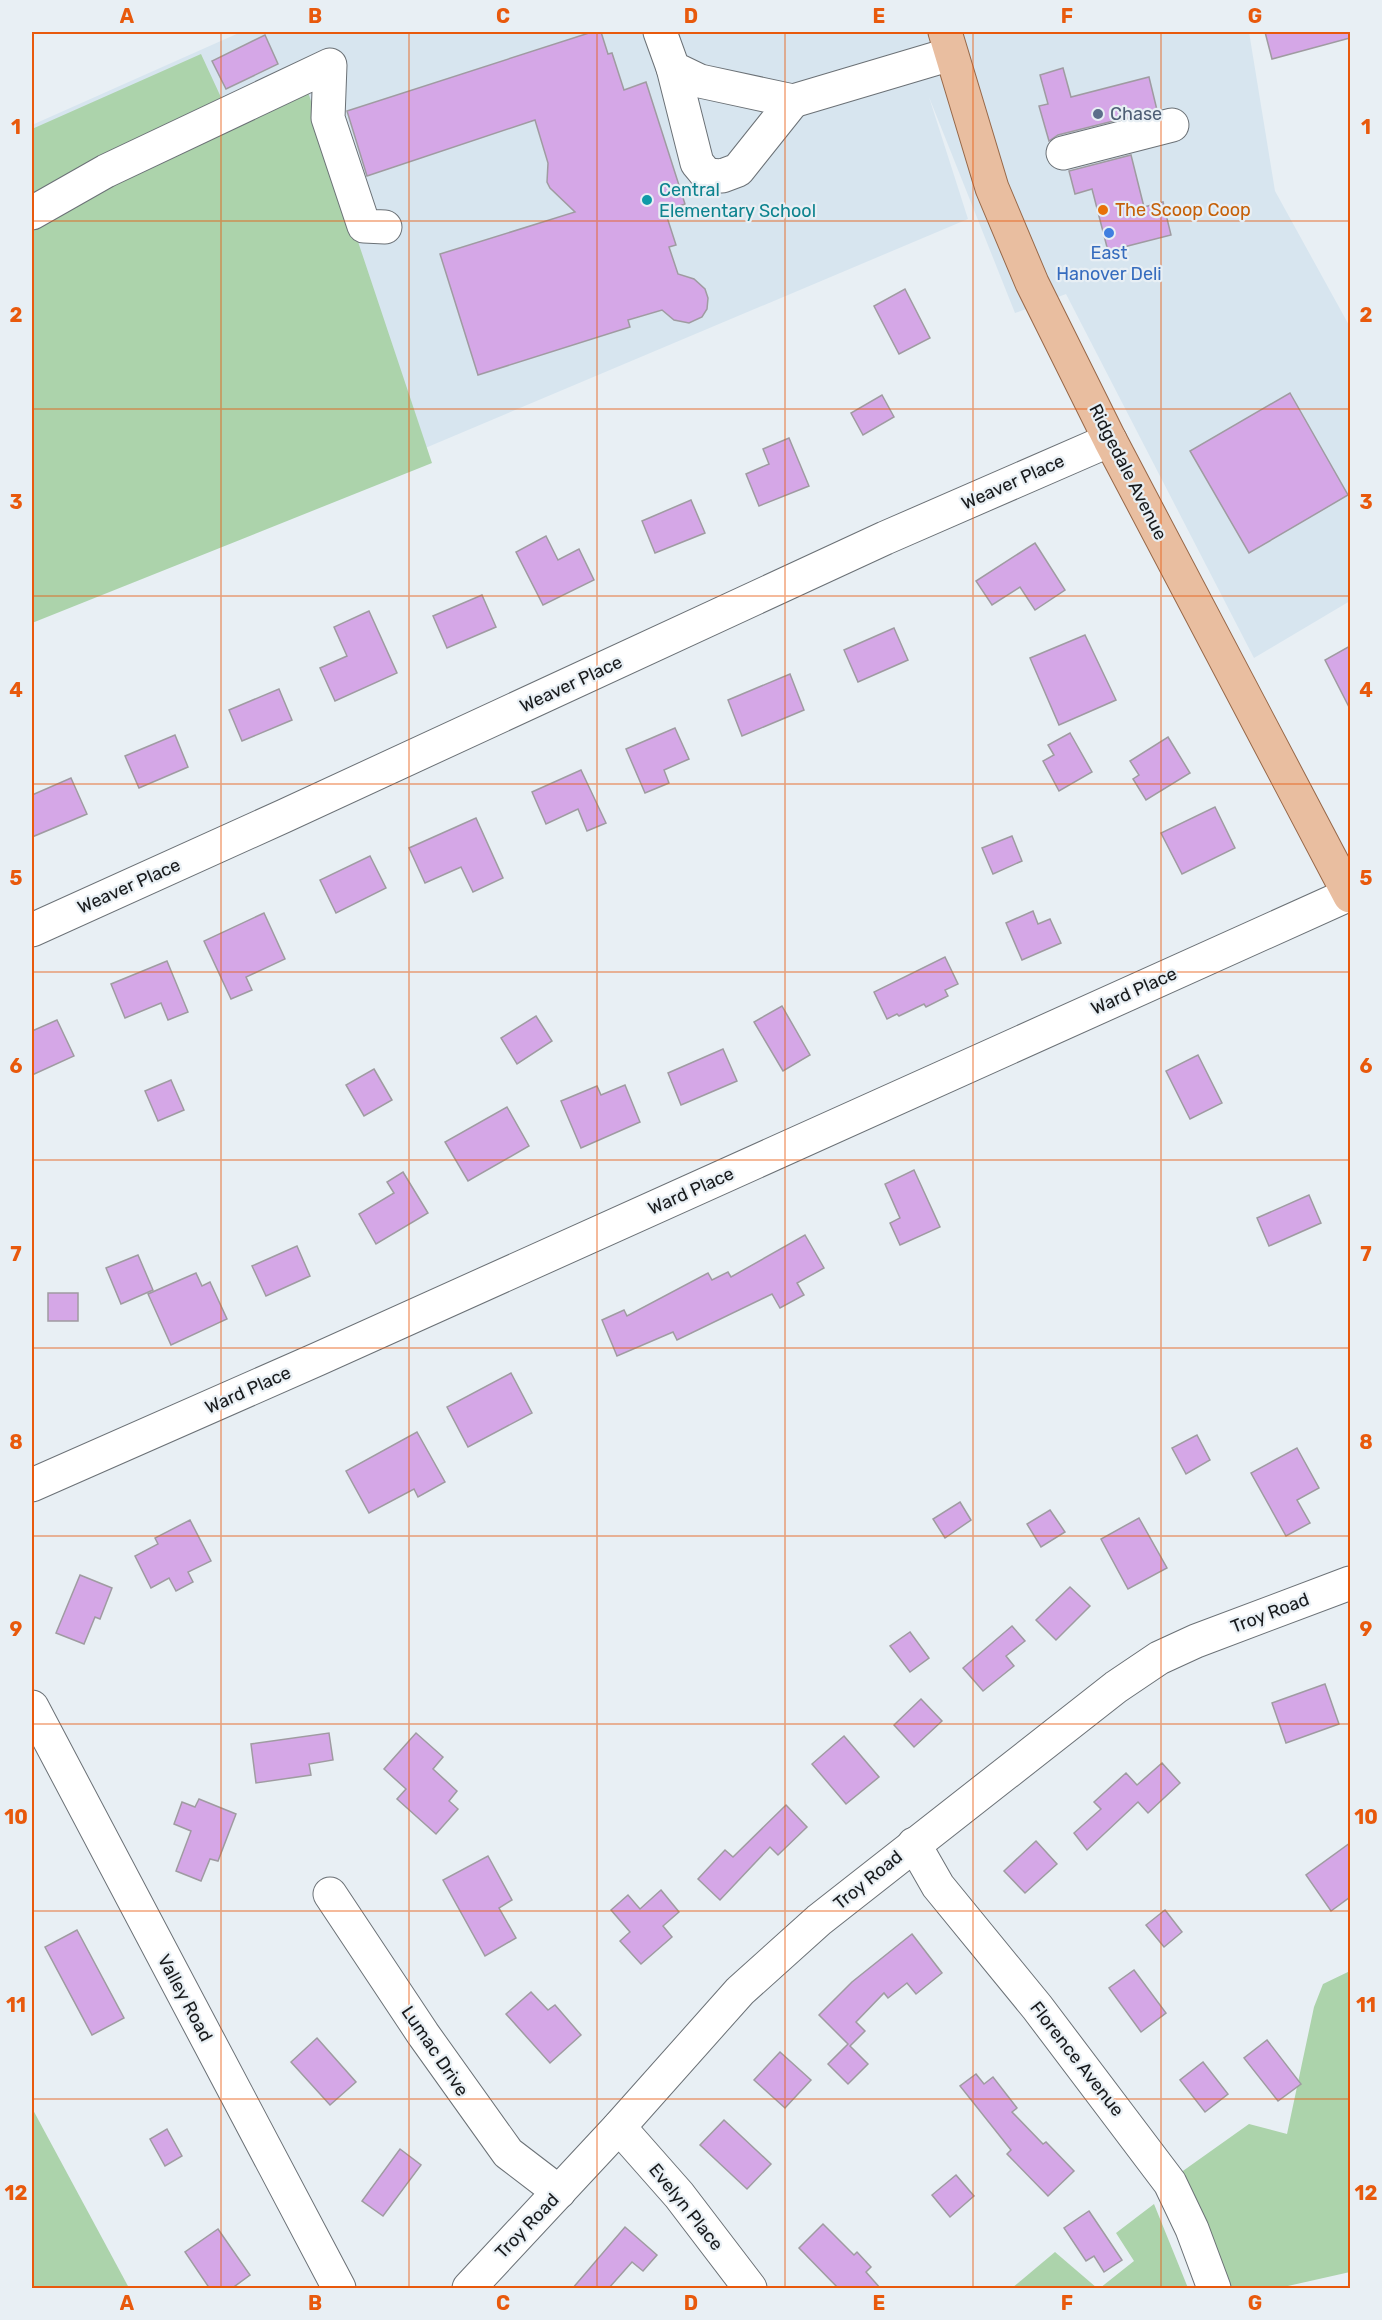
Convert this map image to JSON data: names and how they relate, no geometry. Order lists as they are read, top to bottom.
{
  "streets": {
    "main road": ["Ridgedale Avenue"],
    "street": [
      "Weaver Place",
      "Ward Place",
      "Troy Road",
      "Valley Road",
      "Lumac Drive",
      "Florence Avenue",
      "Evelyn Place"
    ]
  },
  "crossings": [
    ["Ridgedale Avenue", "Weaver Place"],
    ["Ridgedale Avenue", "Ward Place"],
    ["Troy Road", "Lumac Drive"],
    ["Troy Road", "Florence Avenue"],
    ["Troy Road", "Evelyn Place"]
  ],
  "places": [
    "Chase",
    "Central Elementary School",
    "The Scoop Coop",
    "East Hanover Deli"
  ],
  "grid": {
    "columns": [
      "A",
      "B",
      "C",
      "D",
      "E",
      "F",
      "G"
    ],
    "rows": [
      "1",
      "2",
      "3",
      "4",
      "5",
      "6",
      "7",
      "8",
      "9",
      "10",
      "11",
      "12"
    ]
  }
}
